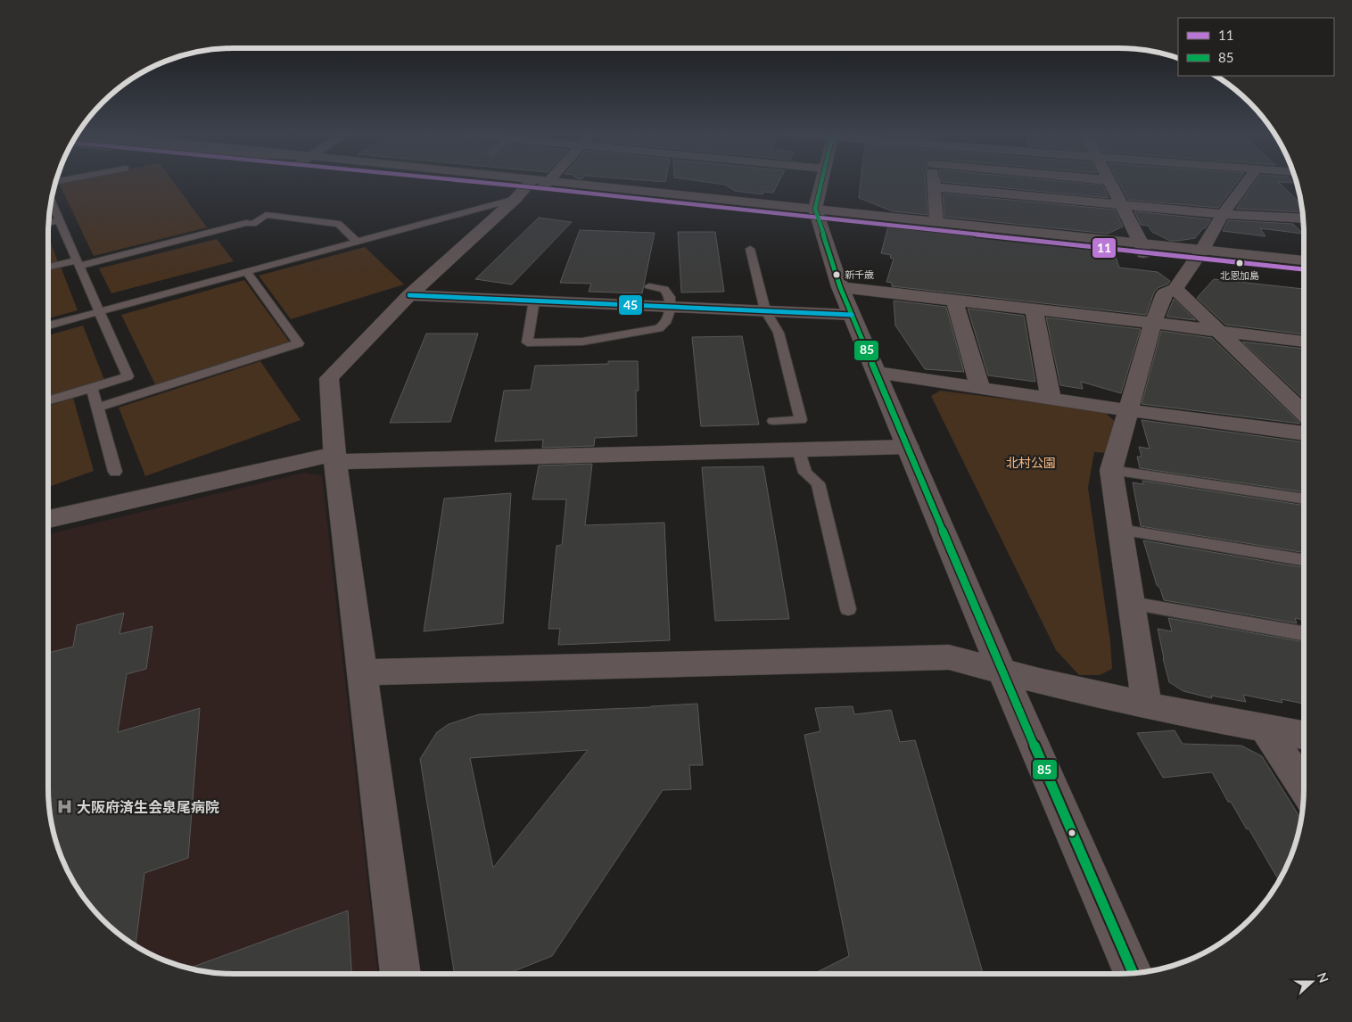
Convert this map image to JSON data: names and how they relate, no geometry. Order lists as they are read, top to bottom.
{
  "parks": ["北村公園"],
  "places": {
    "other": ["北恩加島", "新千歳"],
    "hospital": ["大阪府済生会泉尾病院"]
  },
  "lines": ["transit line 11", "transit line 85", "transit line 45"],
  "legend": ["11", "85"],
  "north": "right"
}
